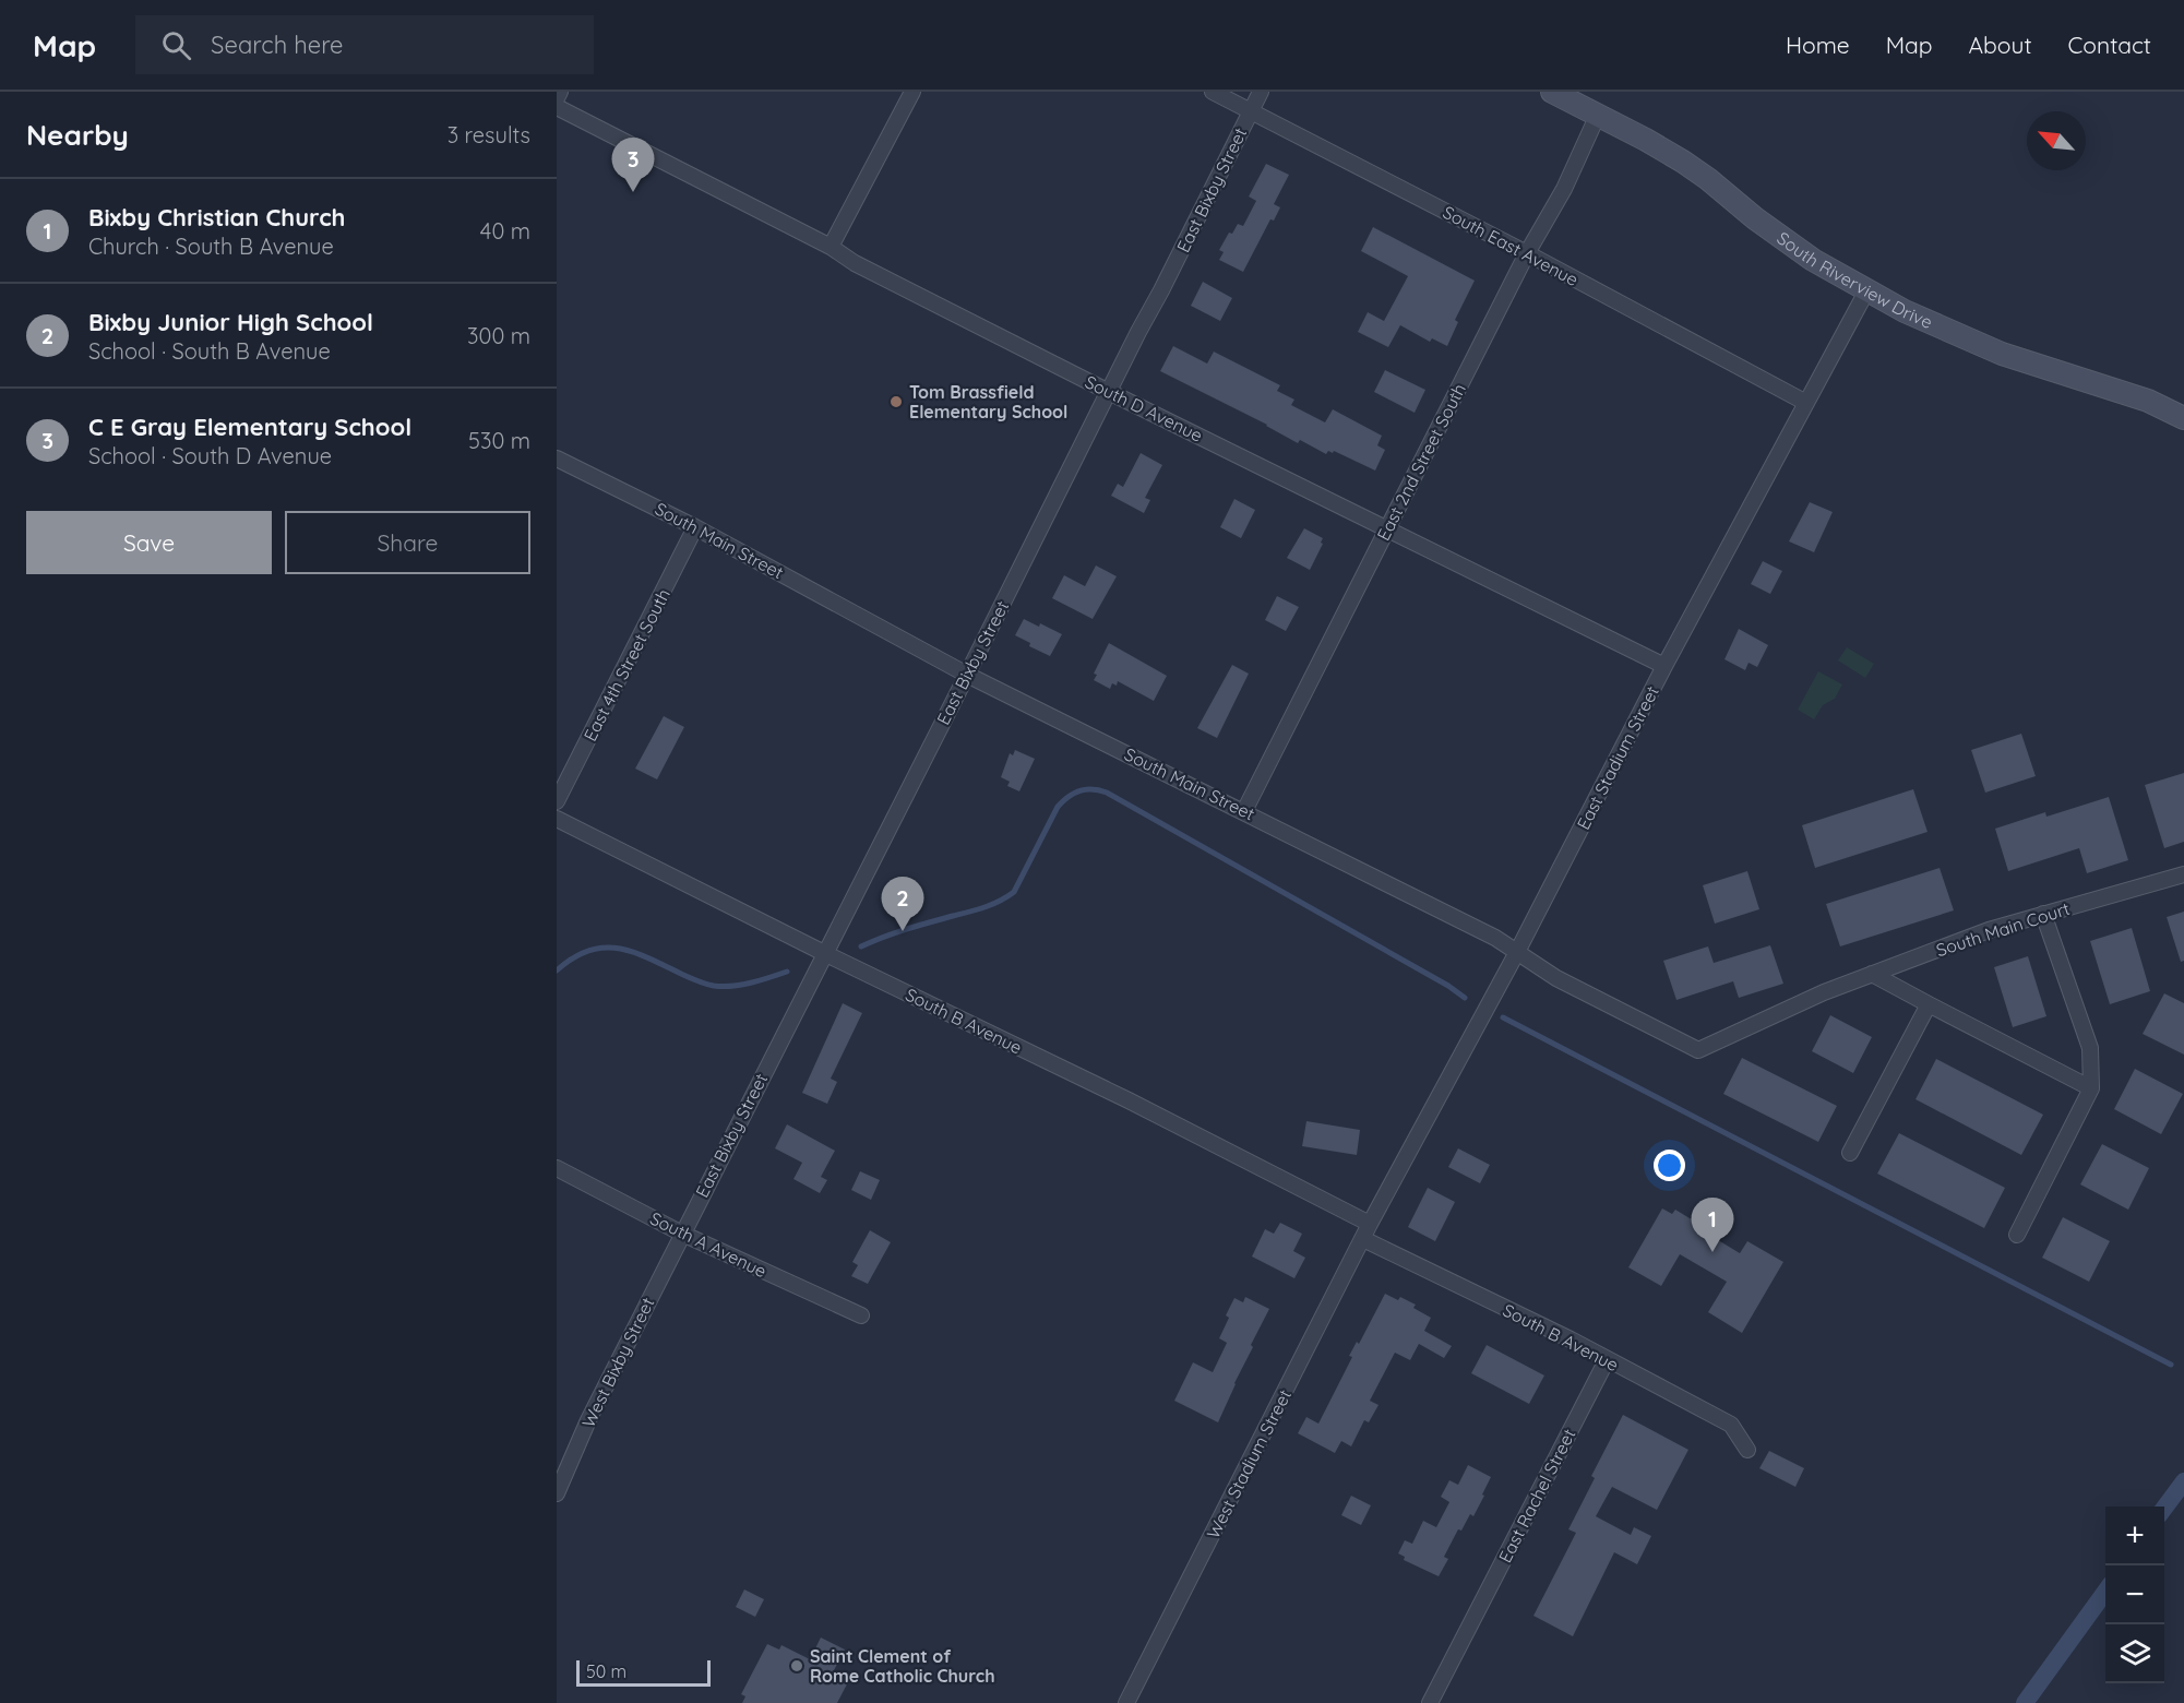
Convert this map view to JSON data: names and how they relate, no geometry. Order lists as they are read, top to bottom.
{
  "streets": {
    "street": [
      "East Bixby Street",
      "South East Avenue",
      "South Riverview Drive",
      "South D Avenue",
      "East 2nd Street South",
      "South Main Street",
      "East 4th Street South",
      "East Stadium Street",
      "South Main Court",
      "South B Avenue",
      "South A Avenue",
      "West Bixby Street",
      "West Stadium Street",
      "East Rachel Street"
    ]
  },
  "crossings": [
    ["East Bixby Street", "South East Avenue"],
    ["East Bixby Street", "South D Avenue"],
    ["East Bixby Street", "South Main Street"],
    ["East Bixby Street", "South B Avenue"],
    ["East Bixby Street", "South A Avenue"],
    ["East Bixby Street", "West Bixby Street"],
    ["South East Avenue", "East 2nd Street South"],
    ["South East Avenue", "East Stadium Street"],
    ["South Riverview Drive", "East 2nd Street South"],
    ["South Riverview Drive", "East Stadium Street"],
    ["South D Avenue", "East 2nd Street South"],
    ["South D Avenue", "East Stadium Street"],
    ["East 2nd Street South", "South Main Street"],
    ["South Main Street", "East 4th Street South"],
    ["South Main Street", "East Stadium Street"],
    ["South Main Street", "South Main Court"],
    ["East Stadium Street", "South B Avenue"],
    ["East Stadium Street", "West Stadium Street"],
    ["South B Avenue", "West Stadium Street"],
    ["South B Avenue", "East Rachel Street"],
    ["South A Avenue", "West Bixby Street"]
  ],
  "places": ["Tom Brassfield Elementary School", "Saint Clement of Rome Catholic Church"],
  "scale_bar": "50 m",
  "north": "top left",
  "page": {
    "header": "Map",
    "search": "Search here",
    "nav": [
      "Home",
      "Map",
      "About",
      "Contact"
    ],
    "heading": ["Nearby", "3 results"],
    "pins": ["3", "2", "1"],
    "list": [
      {
        "mark": "1",
        "name": "Bixby Christian Church",
        "note": "Church · South B Avenue",
        "value": "40 m"
      },
      {
        "mark": "2",
        "name": "Bixby Junior High School",
        "note": "School · South B Avenue",
        "value": "300 m"
      },
      {
        "mark": "3",
        "name": "C E Gray Elementary School",
        "note": "School · South D Avenue",
        "value": "530 m"
      }
    ],
    "buttons": ["Save", "Share"],
    "map_buttons": ["+", "−"],
    "scale": "50 m"
  }
}
